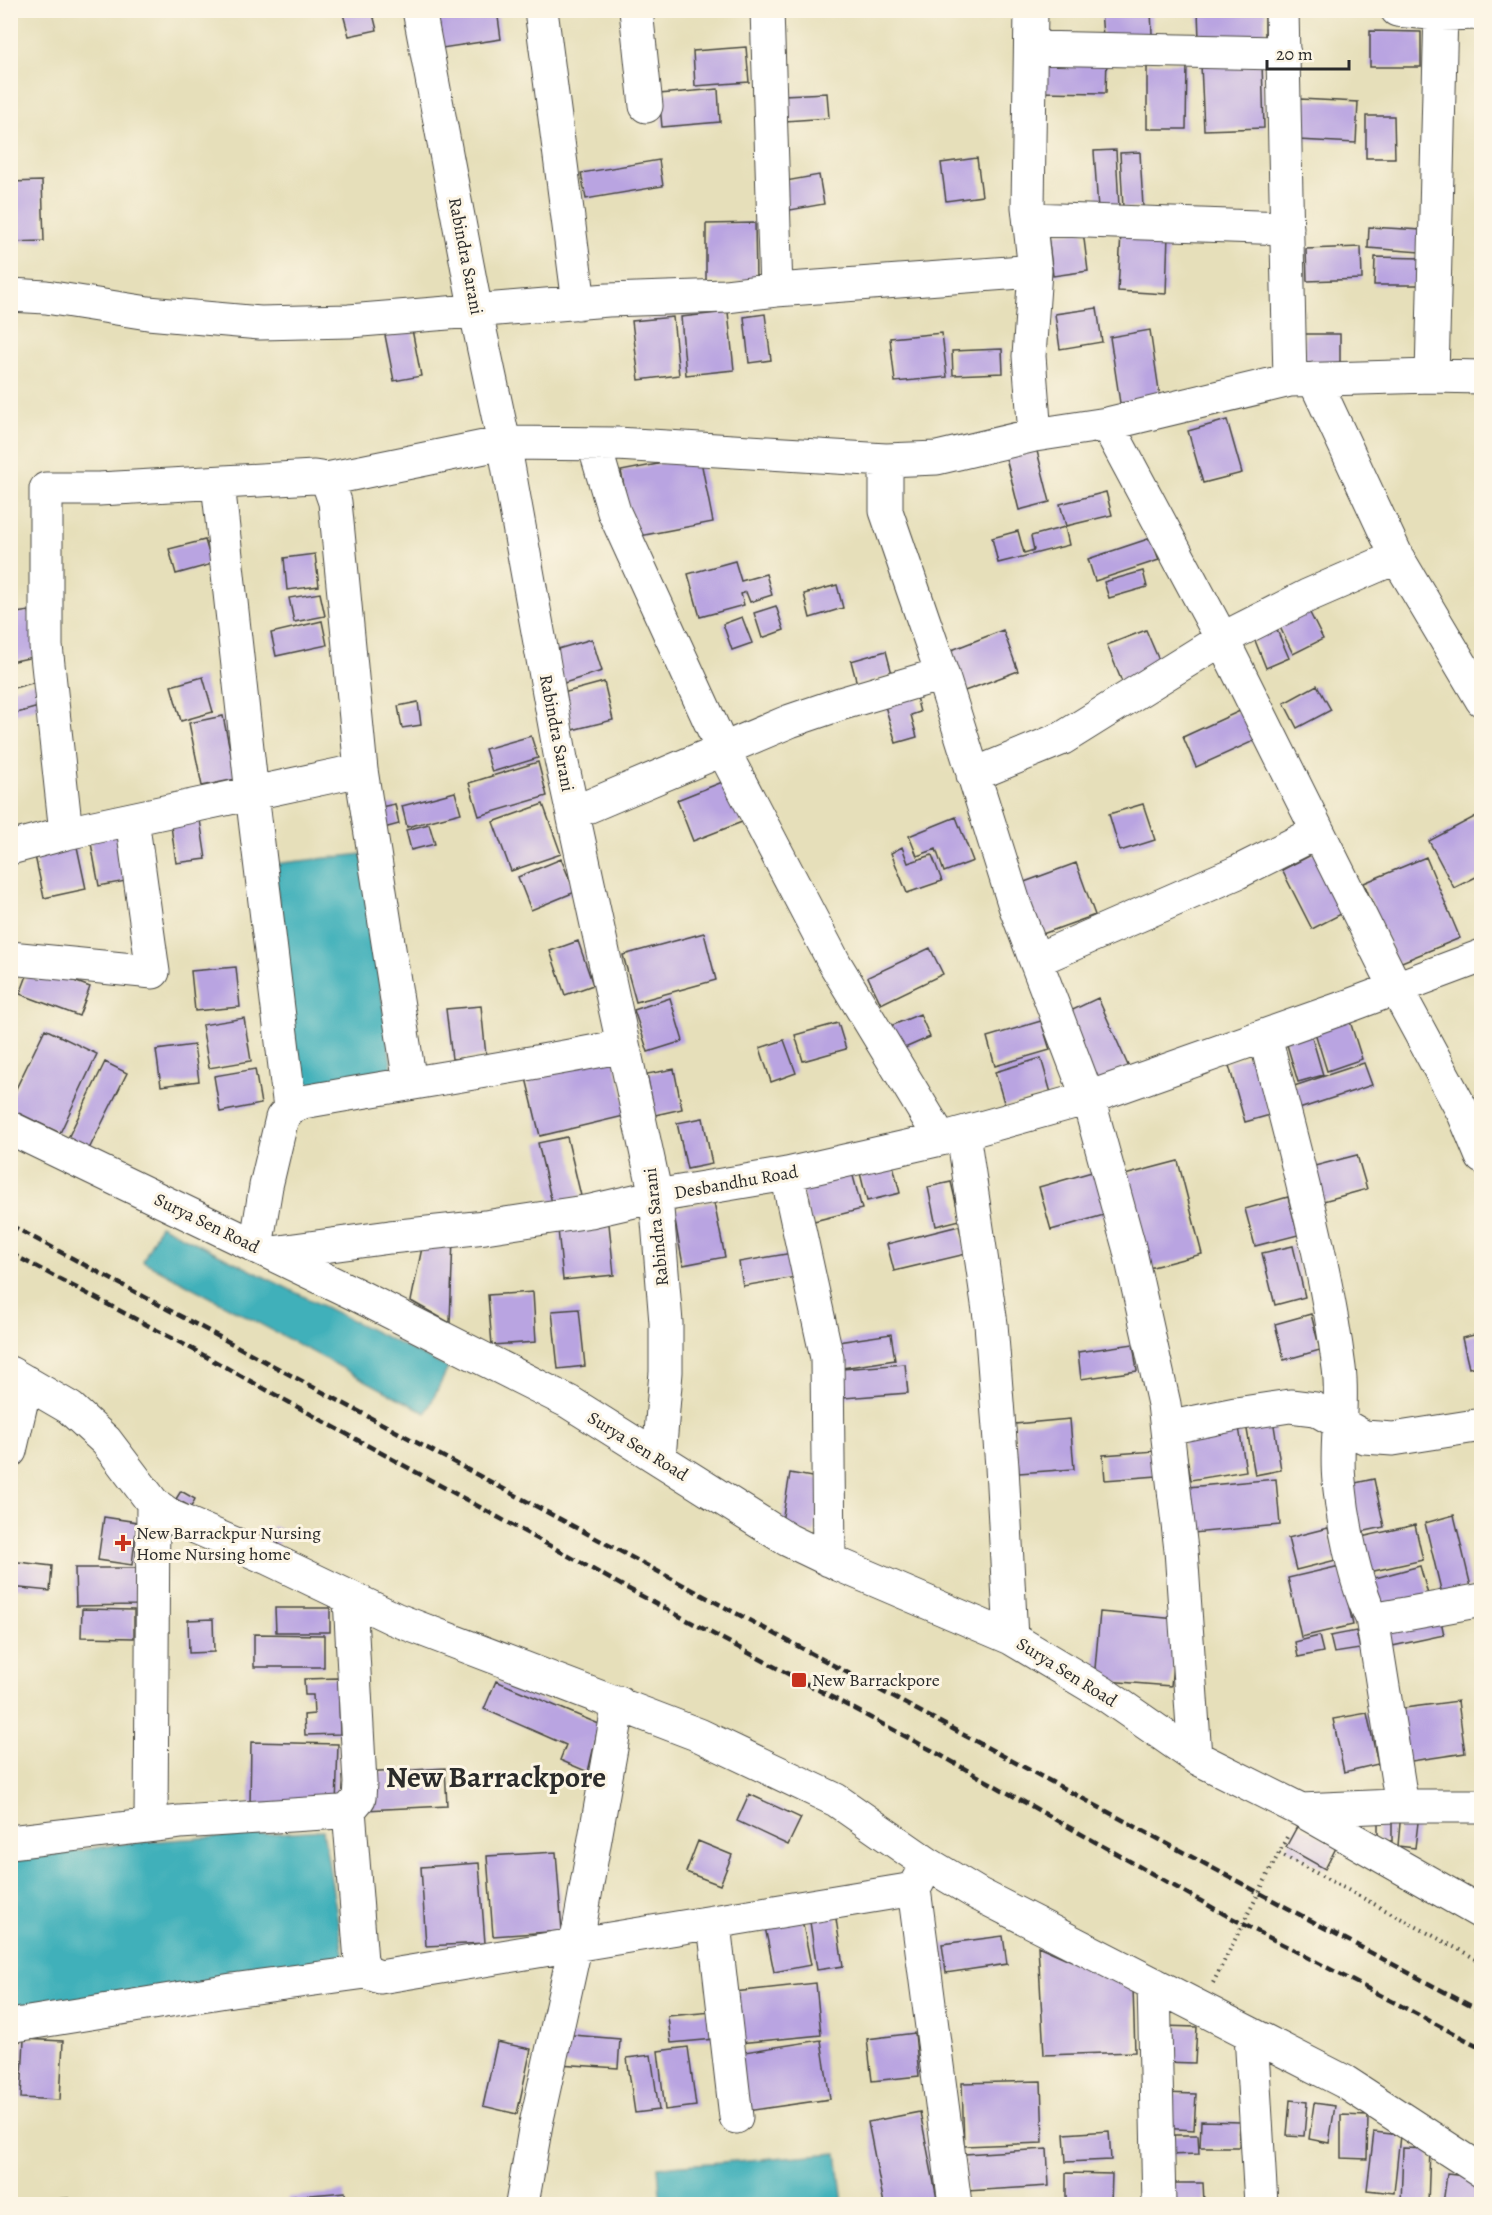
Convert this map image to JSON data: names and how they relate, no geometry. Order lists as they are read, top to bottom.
{
  "streets": {
    "street": ["Rabindra Sarani", "Desbandhu Road", "Surya Sen Road"]
  },
  "crossings": [
    ["Rabindra Sarani", "Desbandhu Road"],
    ["Rabindra Sarani", "Surya Sen Road"],
    ["Desbandhu Road", "Surya Sen Road"]
  ],
  "districts": ["New Barrackpore"],
  "places": {
    "health": ["New Barrackpur Nursing Home Nursing home"],
    "transit": ["New Barrackpore"]
  },
  "scale_bar": "20 m"
}
